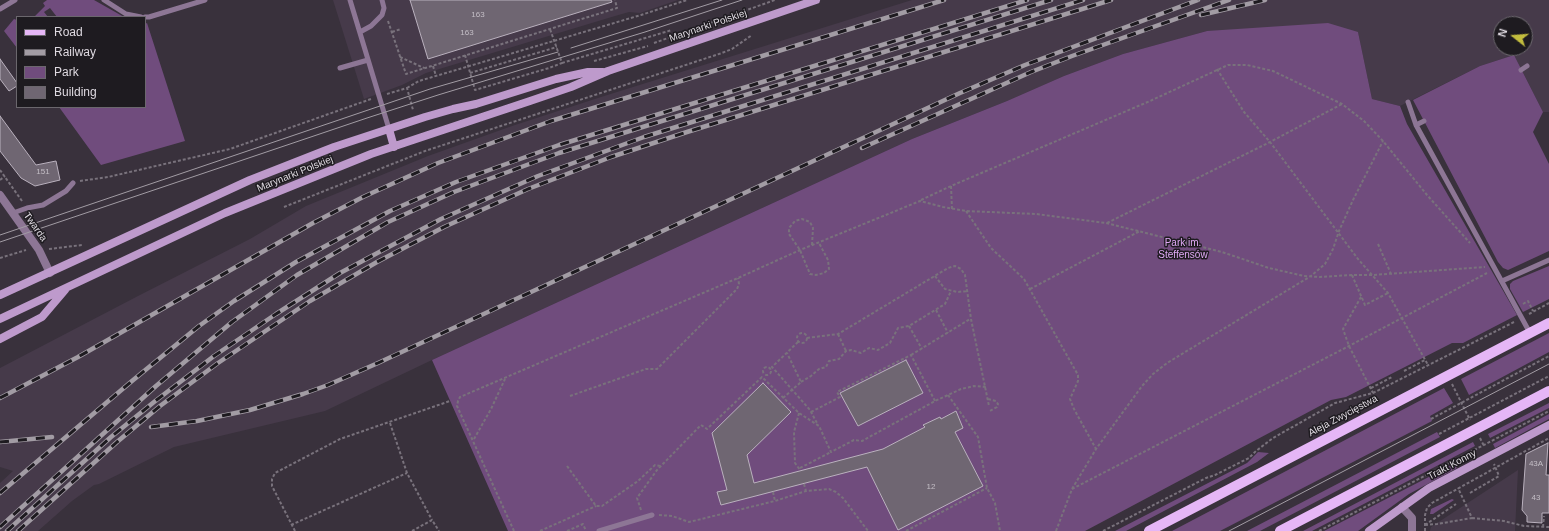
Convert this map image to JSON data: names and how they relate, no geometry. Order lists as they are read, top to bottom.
{
  "streets": {
    "main road": ["Marynarki Polskiej", "Aleja Zwycięstwa", "Trakt Konny"],
    "street": ["Twarda"]
  },
  "crossings": [
    ["Marynarki Polskiej", "Twarda"]
  ],
  "parks": ["Park im. Steffensów"],
  "house_numbers": [
    "163",
    "163",
    "151",
    "43A",
    "12",
    "43"
  ],
  "legend": [
    "Road",
    "Railway",
    "Park",
    "Building"
  ],
  "north": "left"
}
